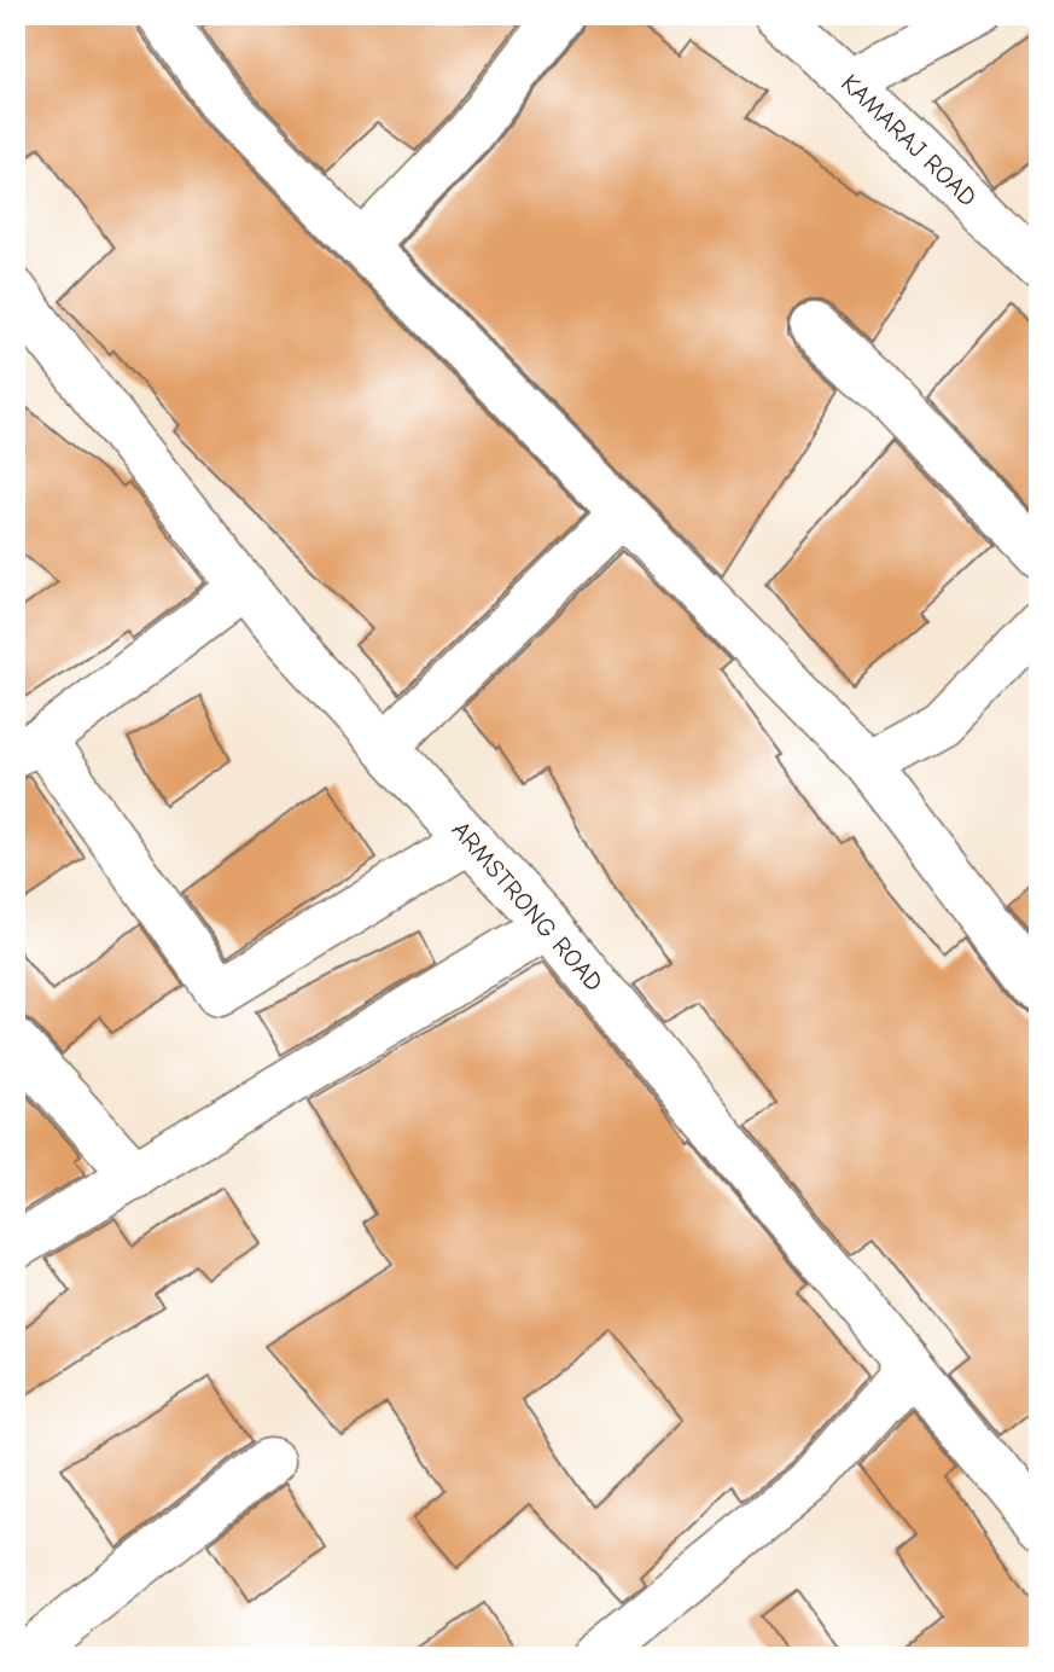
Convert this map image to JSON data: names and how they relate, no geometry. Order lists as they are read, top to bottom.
{
  "streets": {
    "street": ["KAMARAJ ROAD", "ARMSTRONG ROAD"]
  }
}
